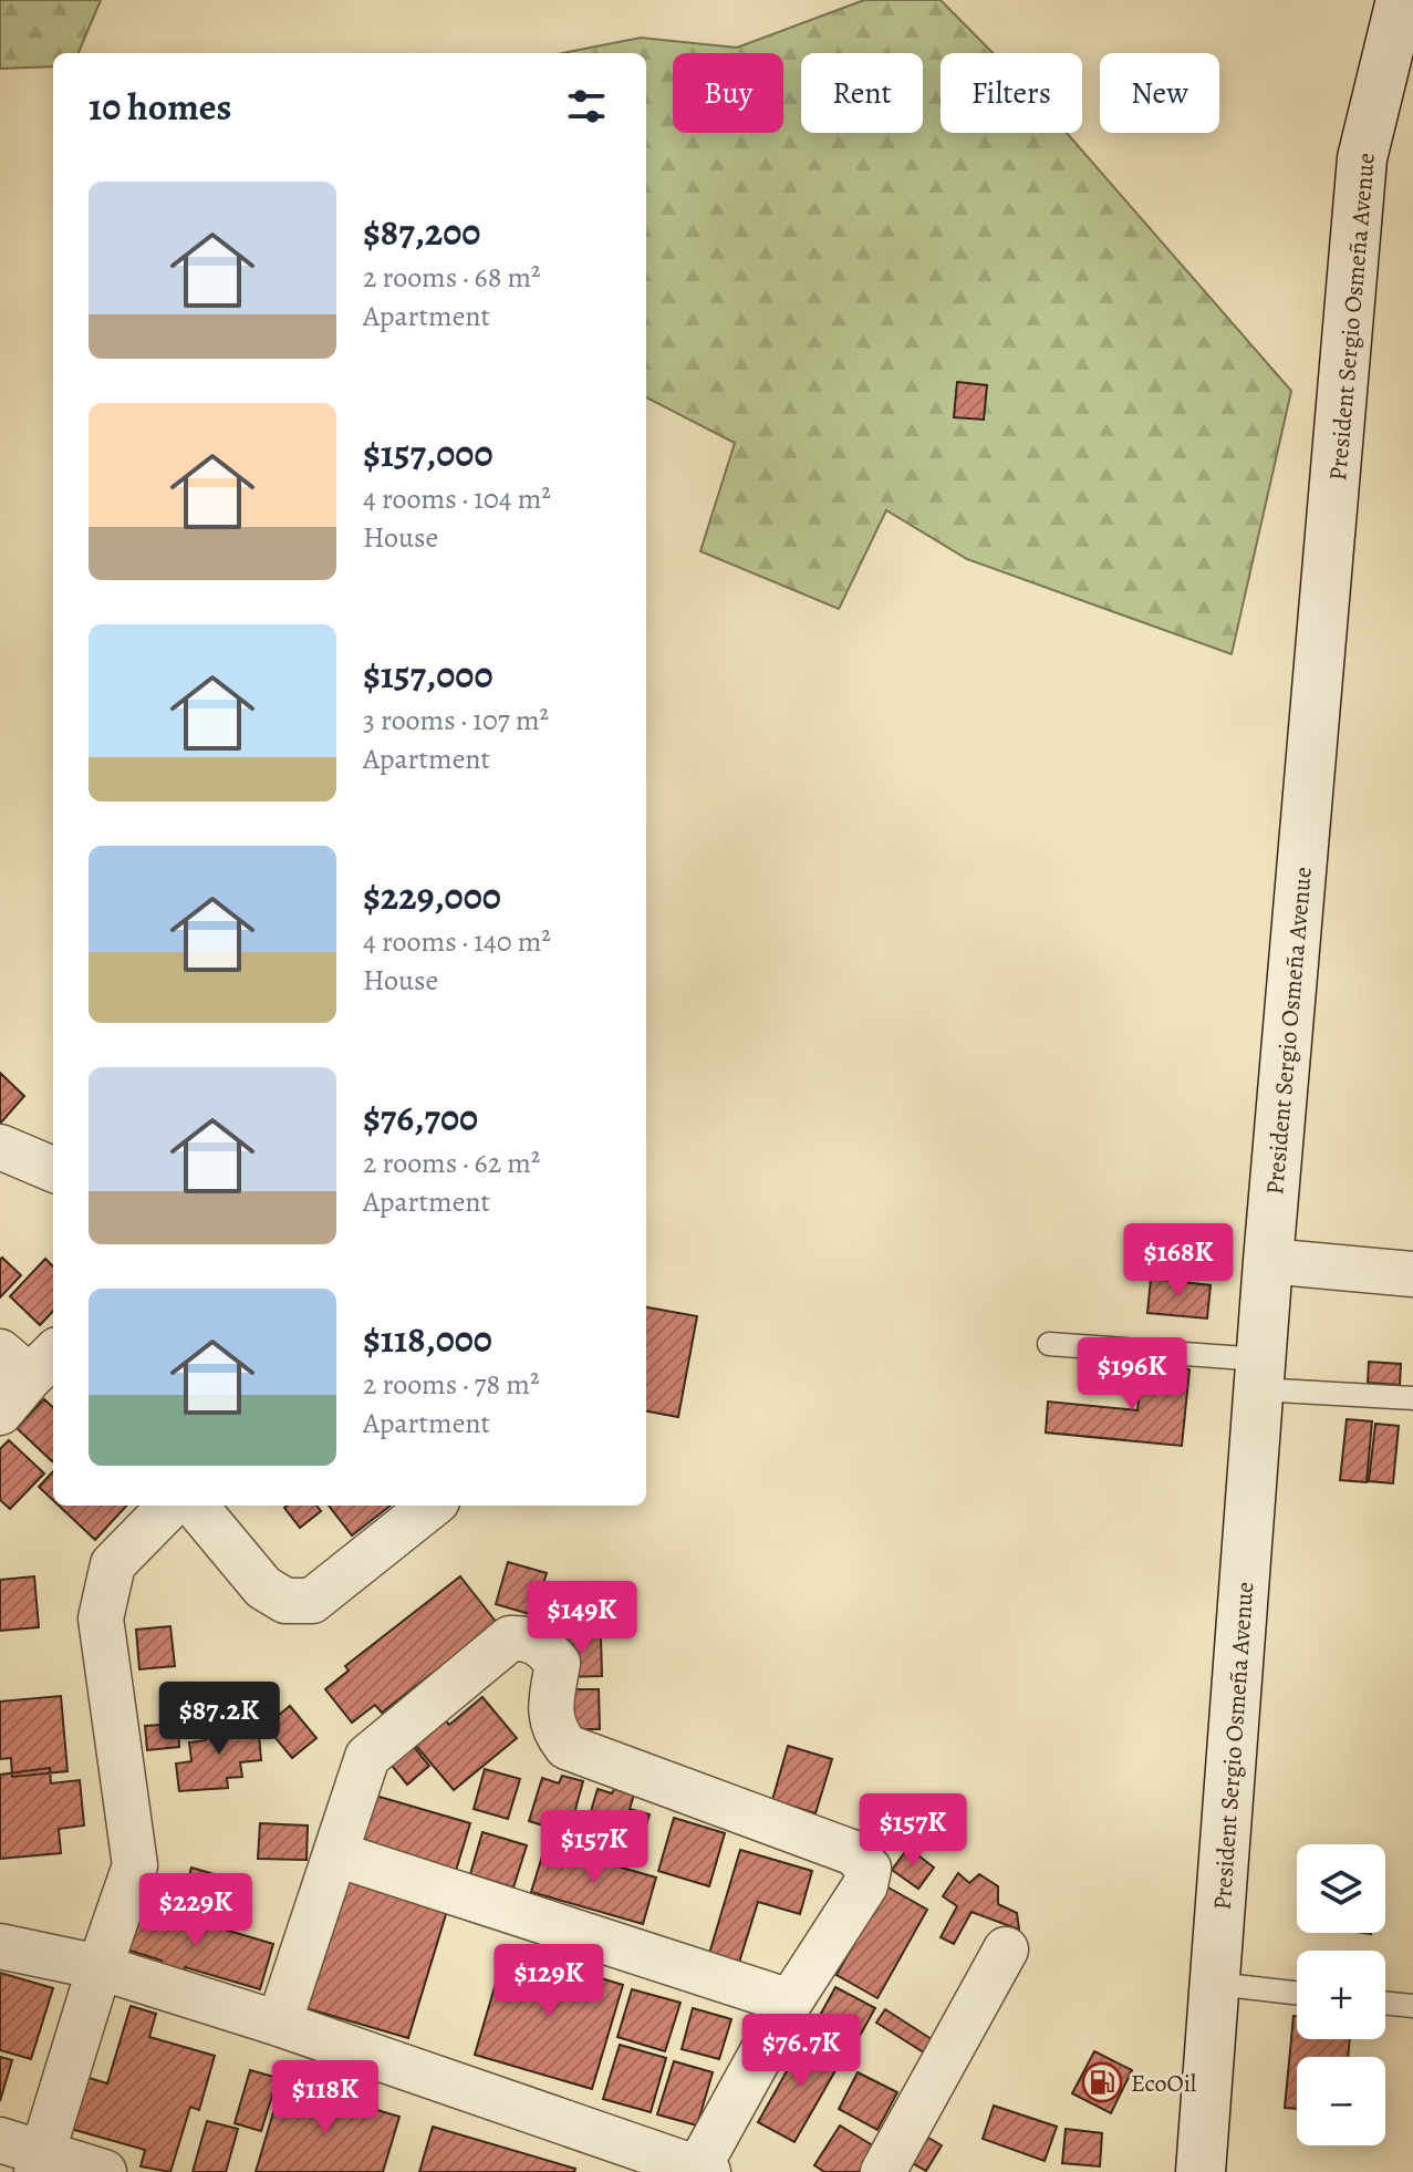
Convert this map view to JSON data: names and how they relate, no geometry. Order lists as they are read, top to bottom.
{
  "streets": {
    "main road": ["President Sergio Osmeña Avenue"]
  },
  "places": {
    "fuel station": ["EcoOil"]
  },
  "page": {
    "chip": [
      "Buy",
      "Rent",
      "Filters",
      "New"
    ],
    "heading": "10 homes",
    "list": [
      {
        "name": "$87,200",
        "note": "2 rooms · 68 m² · Apartment"
      },
      {
        "name": "$157,000",
        "note": "4 rooms · 104 m² · House"
      },
      {
        "name": "$157,000",
        "note": "3 rooms · 107 m² · Apartment"
      },
      {
        "name": "$229,000",
        "note": "4 rooms · 140 m² · House"
      },
      {
        "name": "$76,700",
        "note": "2 rooms · 62 m² · Apartment"
      },
      {
        "name": "$118,000",
        "note": "2 rooms · 78 m² · Apartment"
      }
    ],
    "price": [
      "$168K",
      "$196K",
      "$149K",
      "$87.2K",
      "$157K",
      "$157K",
      "$229K",
      "$129K",
      "$76.7K",
      "$118K"
    ],
    "map_buttons": ["+", "−"]
  }
}
